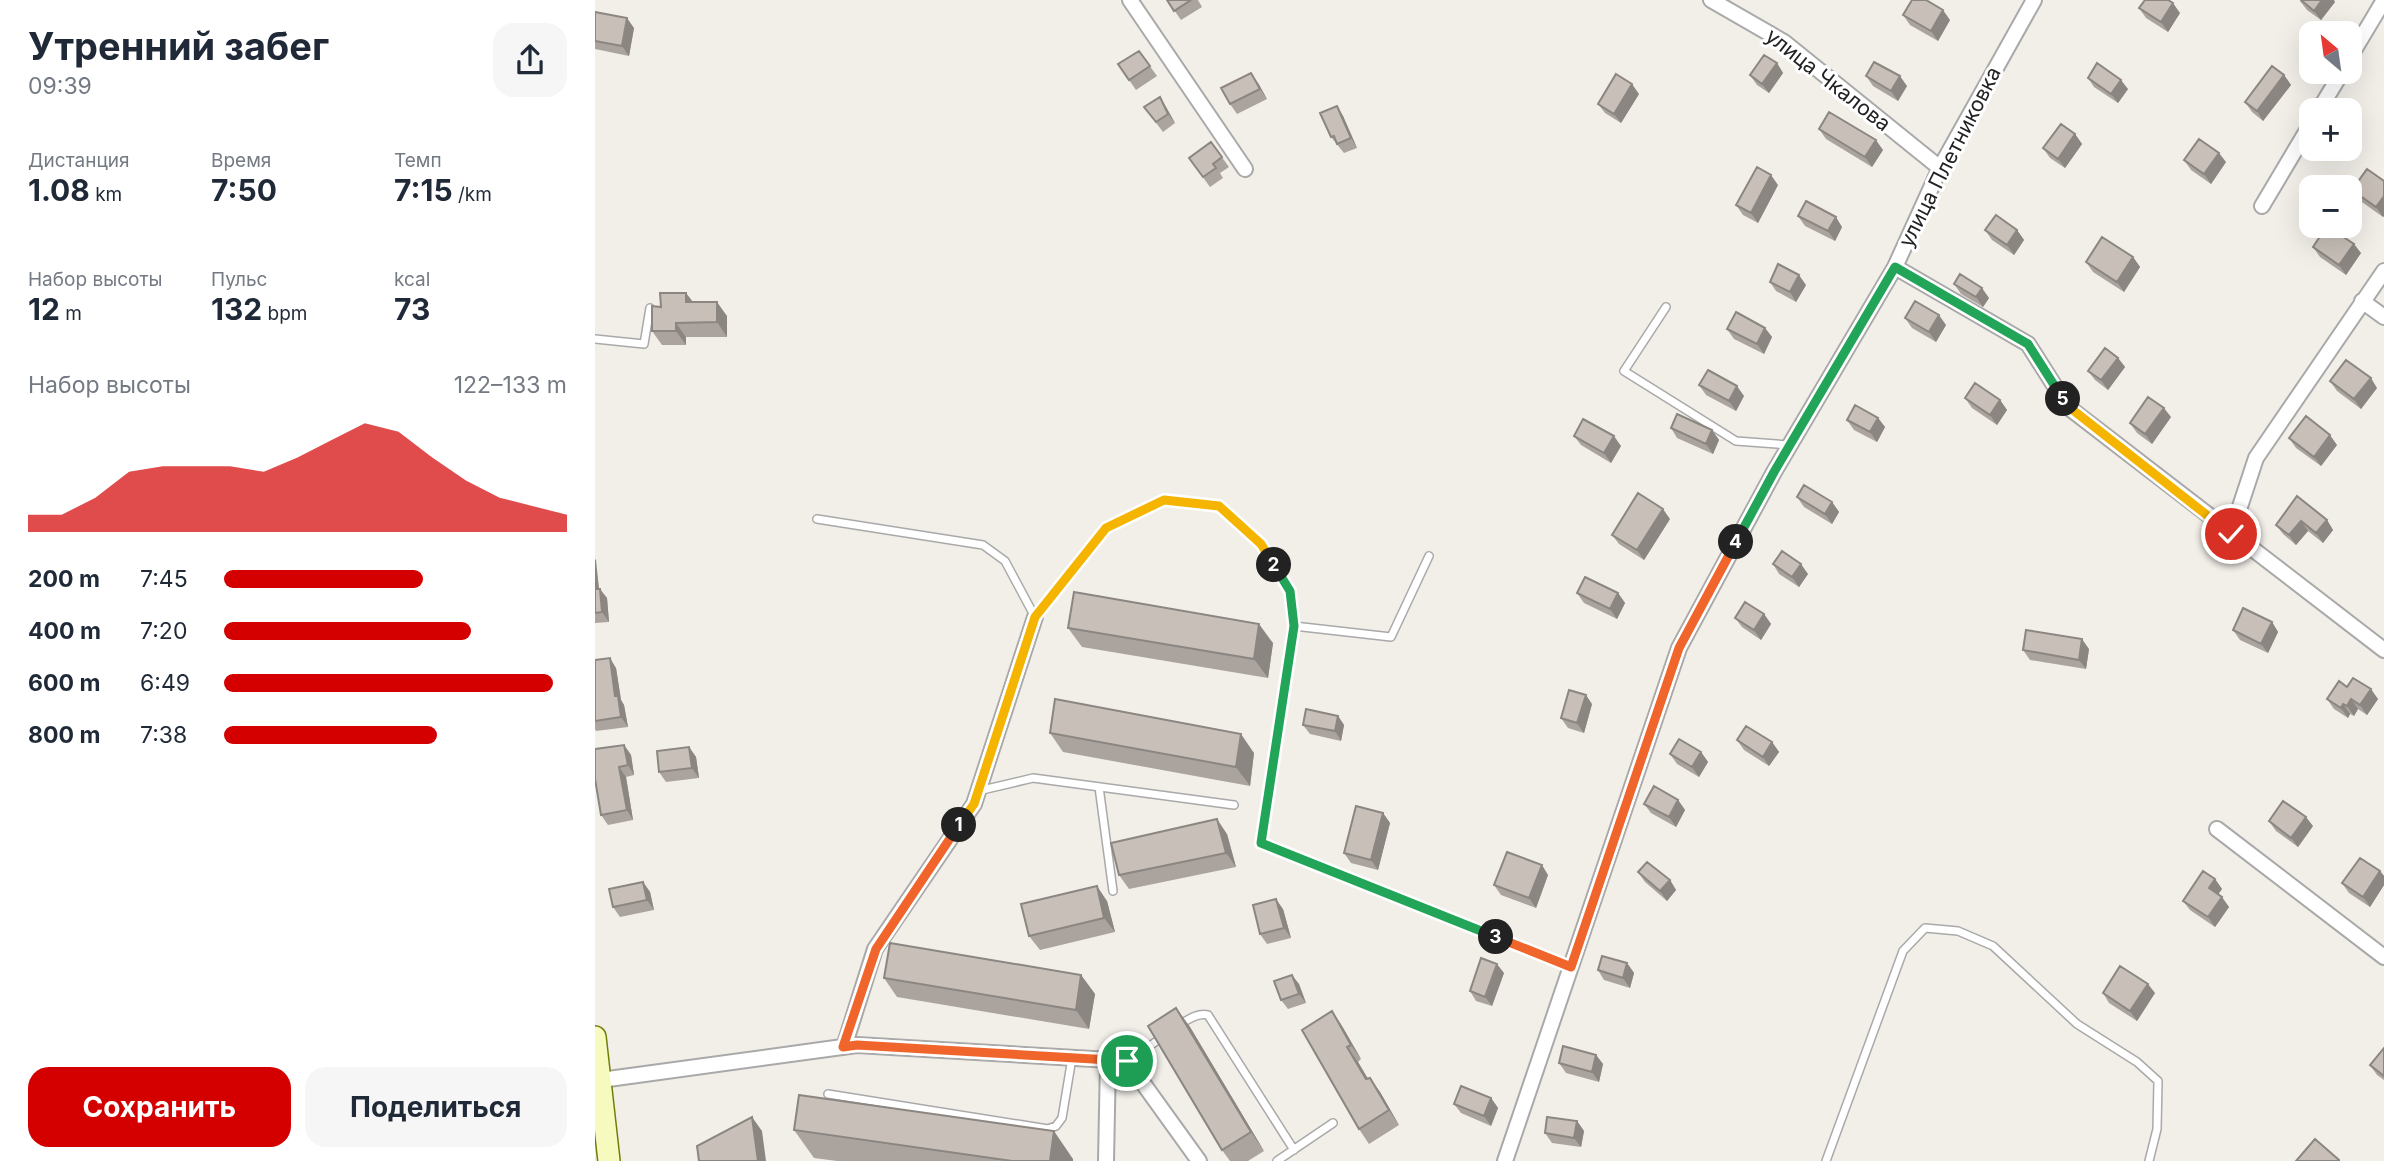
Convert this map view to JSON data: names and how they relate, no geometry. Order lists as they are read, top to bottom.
{
  "streets": {
    "street": ["улица Чкалова", "улица Плетниковка"]
  },
  "crossings": [
    ["улица Чкалова", "улица Плетниковка"]
  ],
  "north": "top left",
  "page": {
    "heading": ["Утренний забег", "09:39"],
    "map_buttons": ["+", "−"],
    "stats": [
      ["Дистанция", "1.08 km"],
      ["Время", "7:50"],
      ["Темп", "7:15 /km"],
      ["Набор высоты", "12 m"],
      ["Пульс", "132 bpm"],
      ["kcal", "73"]
    ],
    "chart": ["Набор высоты", "122–133 m"],
    "pins": [
      "5",
      "4",
      "2",
      "1",
      "3"
    ],
    "list": [
      {
        "name": "200 m",
        "note": "7:45"
      },
      {
        "name": "400 m",
        "note": "7:20"
      },
      {
        "name": "600 m",
        "note": "6:49"
      },
      {
        "name": "800 m",
        "note": "7:38"
      }
    ],
    "buttons": ["Сохранить", "Поделиться"]
  }
}
